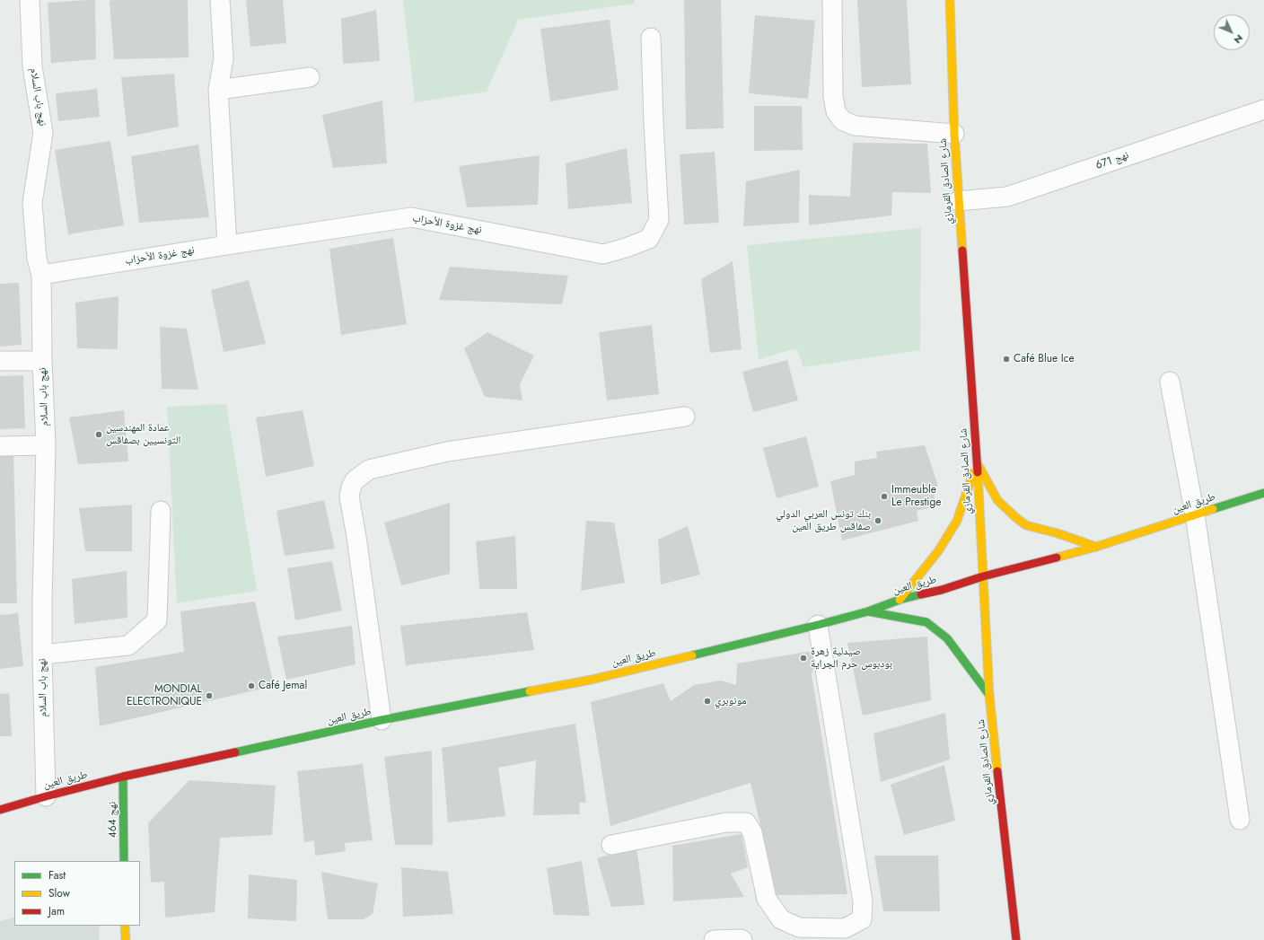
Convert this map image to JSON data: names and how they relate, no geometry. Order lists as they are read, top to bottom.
{
  "streets": {
    "main road": ["شارع الصادق القرمازي", "طريق العين", "نهج 464"],
    "street": ["نهج باب السلام", "نهج 671", "نهج غزوة الأحزاب"]
  },
  "crossings": [
    ["نهج باب السلام", "نهج غزوة الأحزاب"],
    ["نهج باب السلام", "طريق العين"],
    ["نهج 671", "شارع الصادق القرمازي"],
    ["شارع الصادق القرمازي", "طريق العين"],
    ["طريق العين", "نهج 464"]
  ],
  "places": [
    "Café Blue Ice",
    "عمادة المهندسين التونسيين بصفاقس",
    "Immeuble Le Prestige",
    "بنك تونس العربي الدولي صفاقس طريق العين",
    "صيدلية زهرة بودبوس حرم الجراية",
    "Café Jemal",
    "MONDIAL ELECTRONIQUE",
    "مونوبري"
  ],
  "legend": ["Fast", "Slow", "Jam"],
  "north": "bottom right"
}
